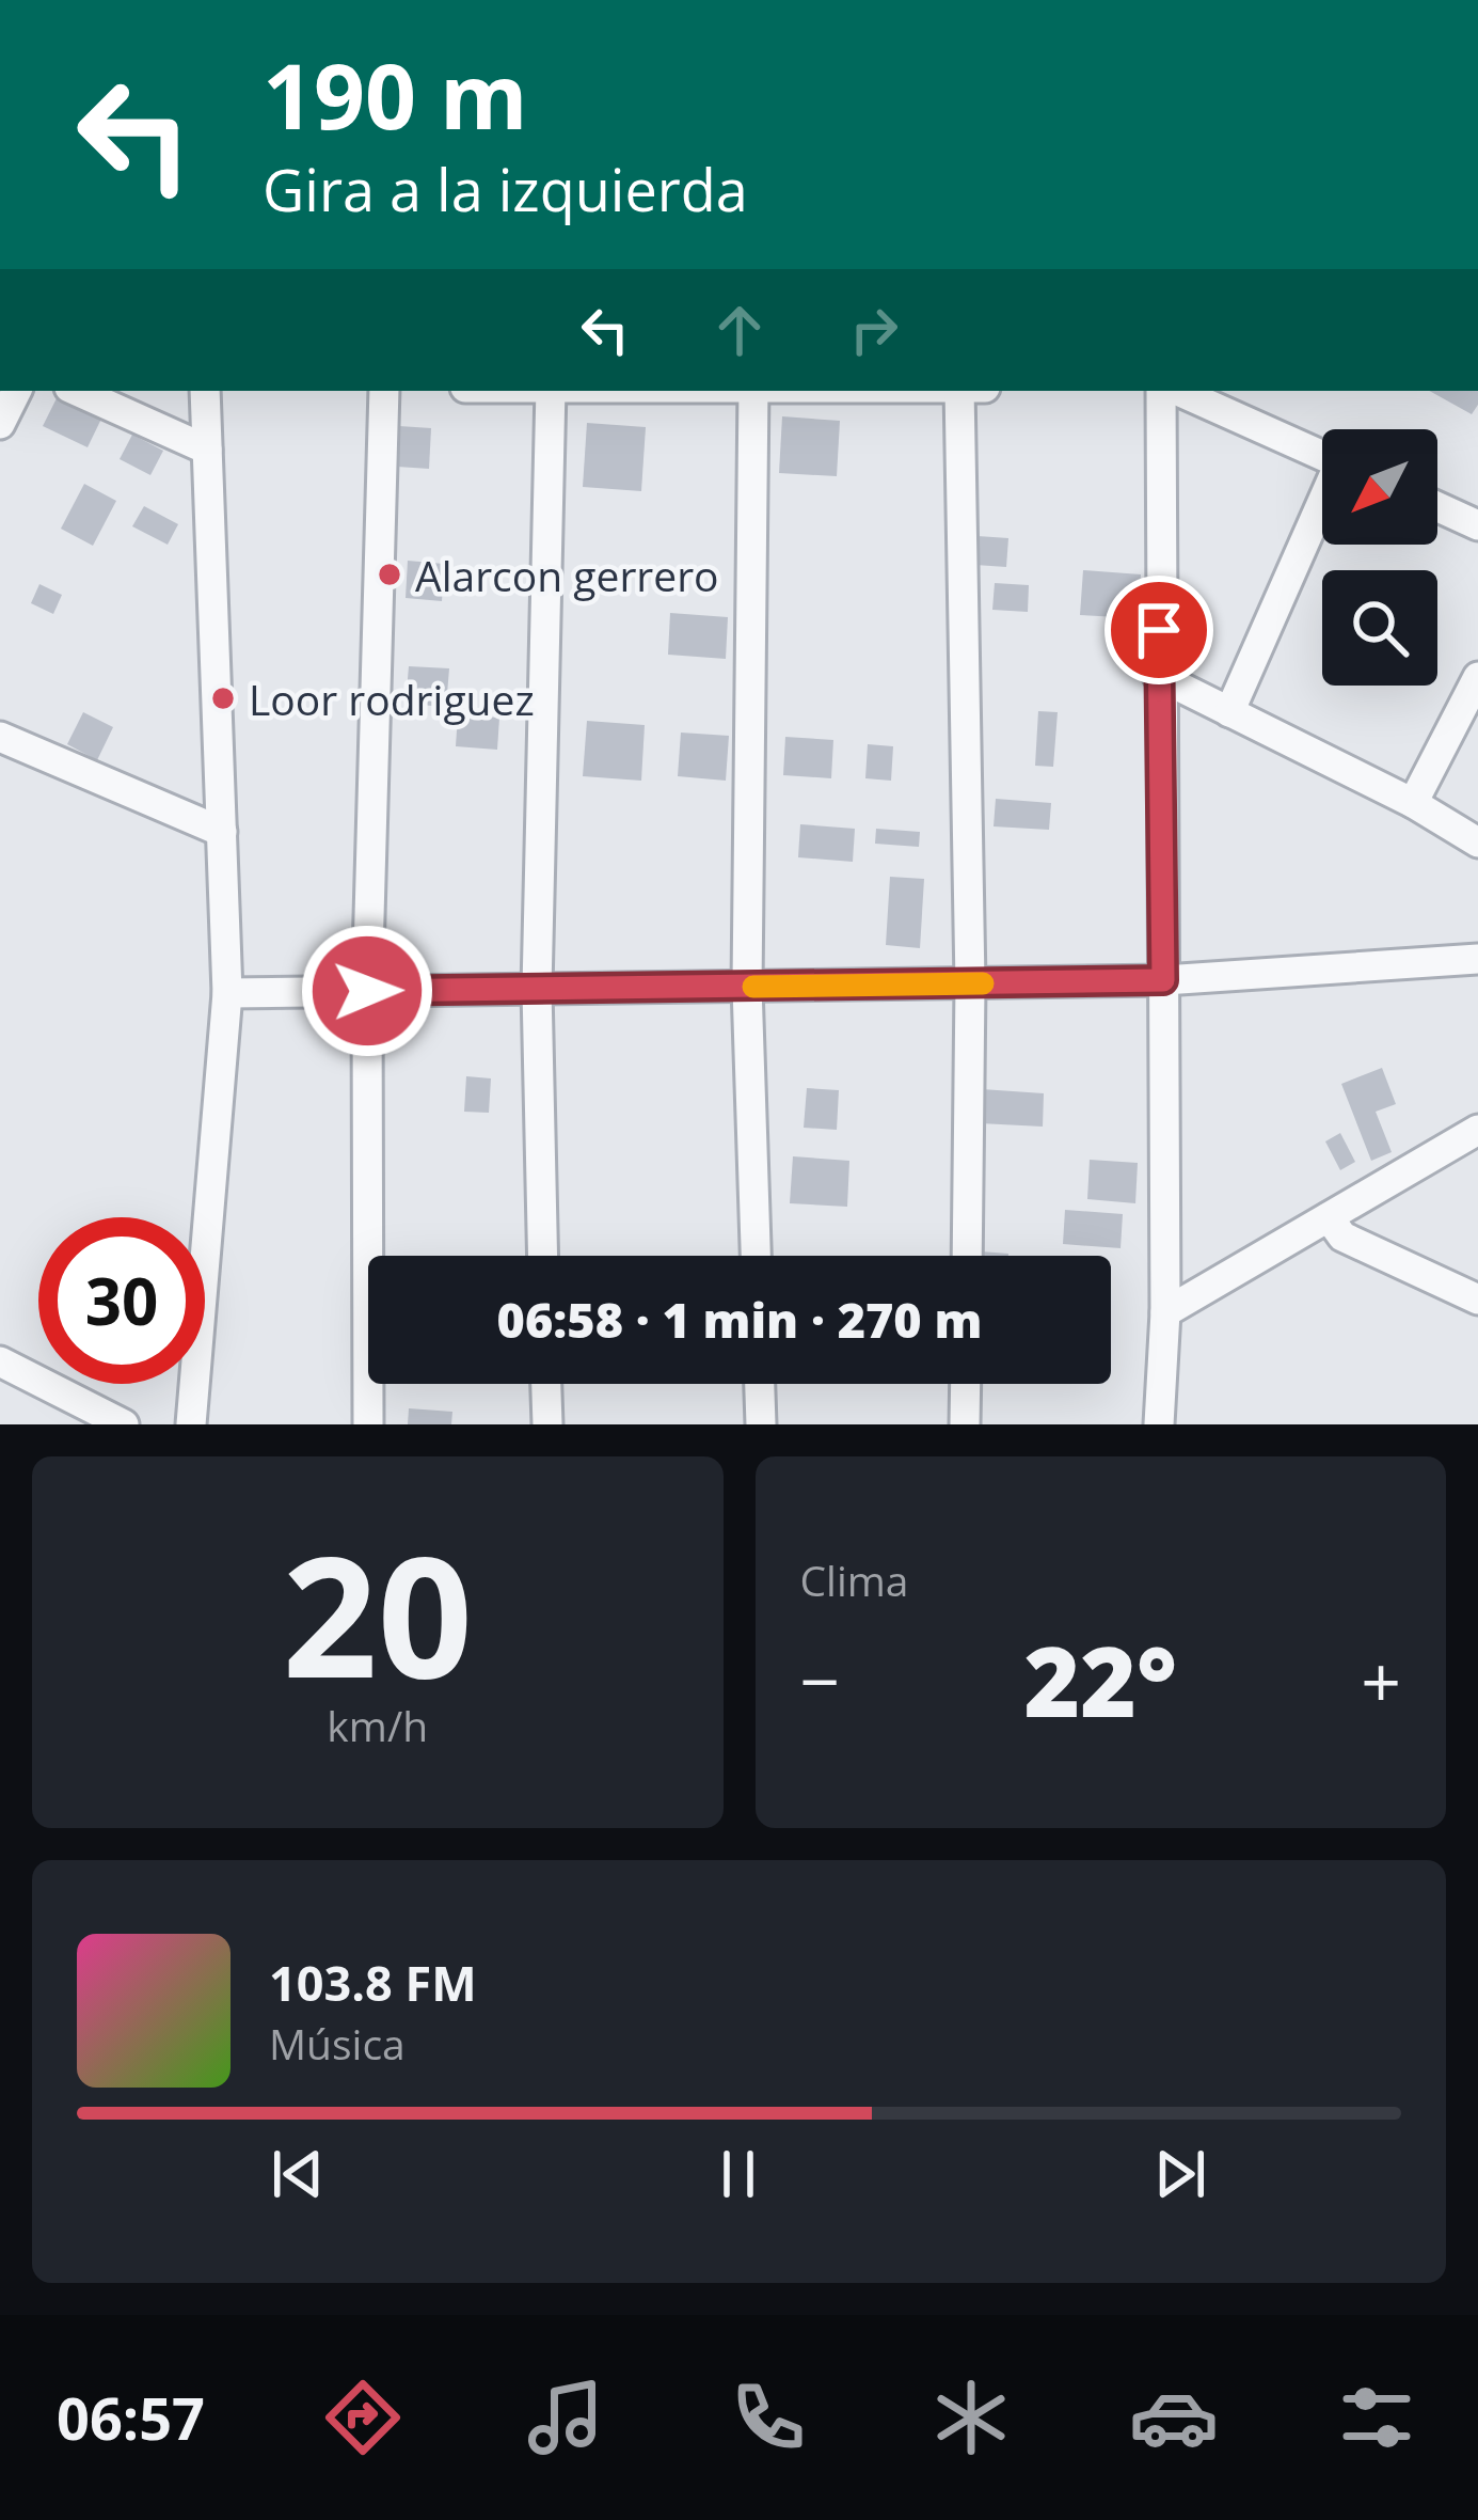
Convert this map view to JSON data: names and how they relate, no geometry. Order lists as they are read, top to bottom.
{
  "places": ["Alarcon gerrero", "Loor rodriguez"],
  "north": "bottom left",
  "page": {
    "turn": ["190 m", "Gira a la izquierda"],
    "limit": "30",
    "trip": "06:58 · 1 min · 270 m",
    "tile": [
      ["20", "km/h"],
      "Clima"
    ],
    "heat": ["−", "22°", "+"],
    "song": ["103.8 FM", "Música"],
    "tabs": "06:57"
  }
}
